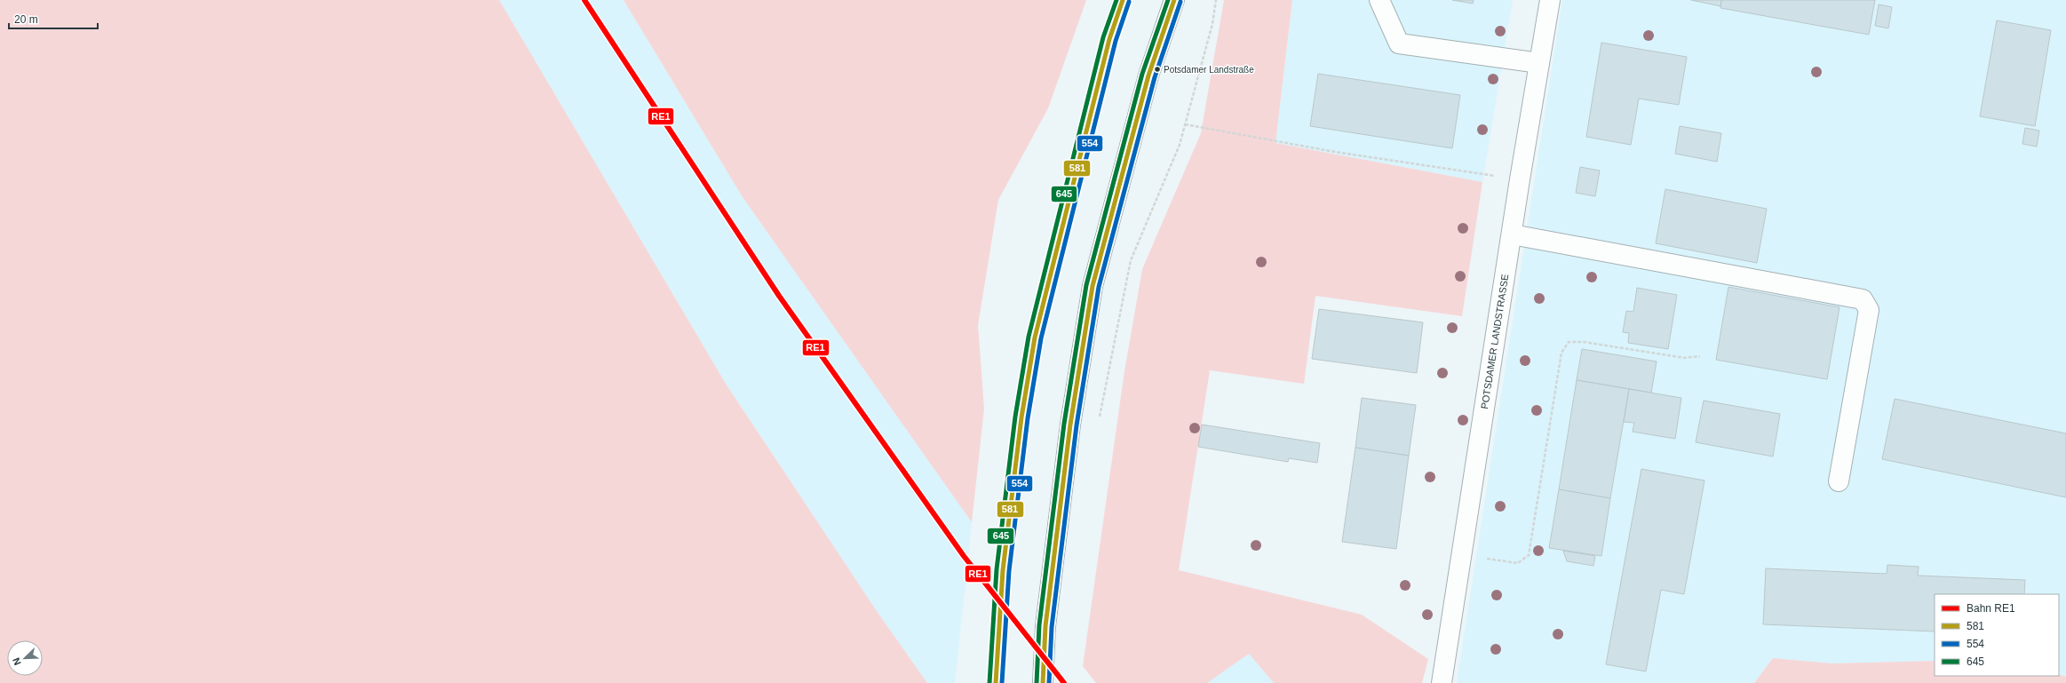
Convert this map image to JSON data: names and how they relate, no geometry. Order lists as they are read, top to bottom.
{
  "streets": {
    "street": ["POTSDAMER LANDSTRASSE"]
  },
  "places": ["Potsdamer Landstraße"],
  "lines": [
    "rail line RE1",
    "transit line 581",
    "transit line 645",
    "transit line 554"
  ],
  "legend": [
    "Bahn RE1",
    "581",
    "554",
    "645"
  ],
  "scale_bar": "20 m",
  "north": "bottom left"
}
